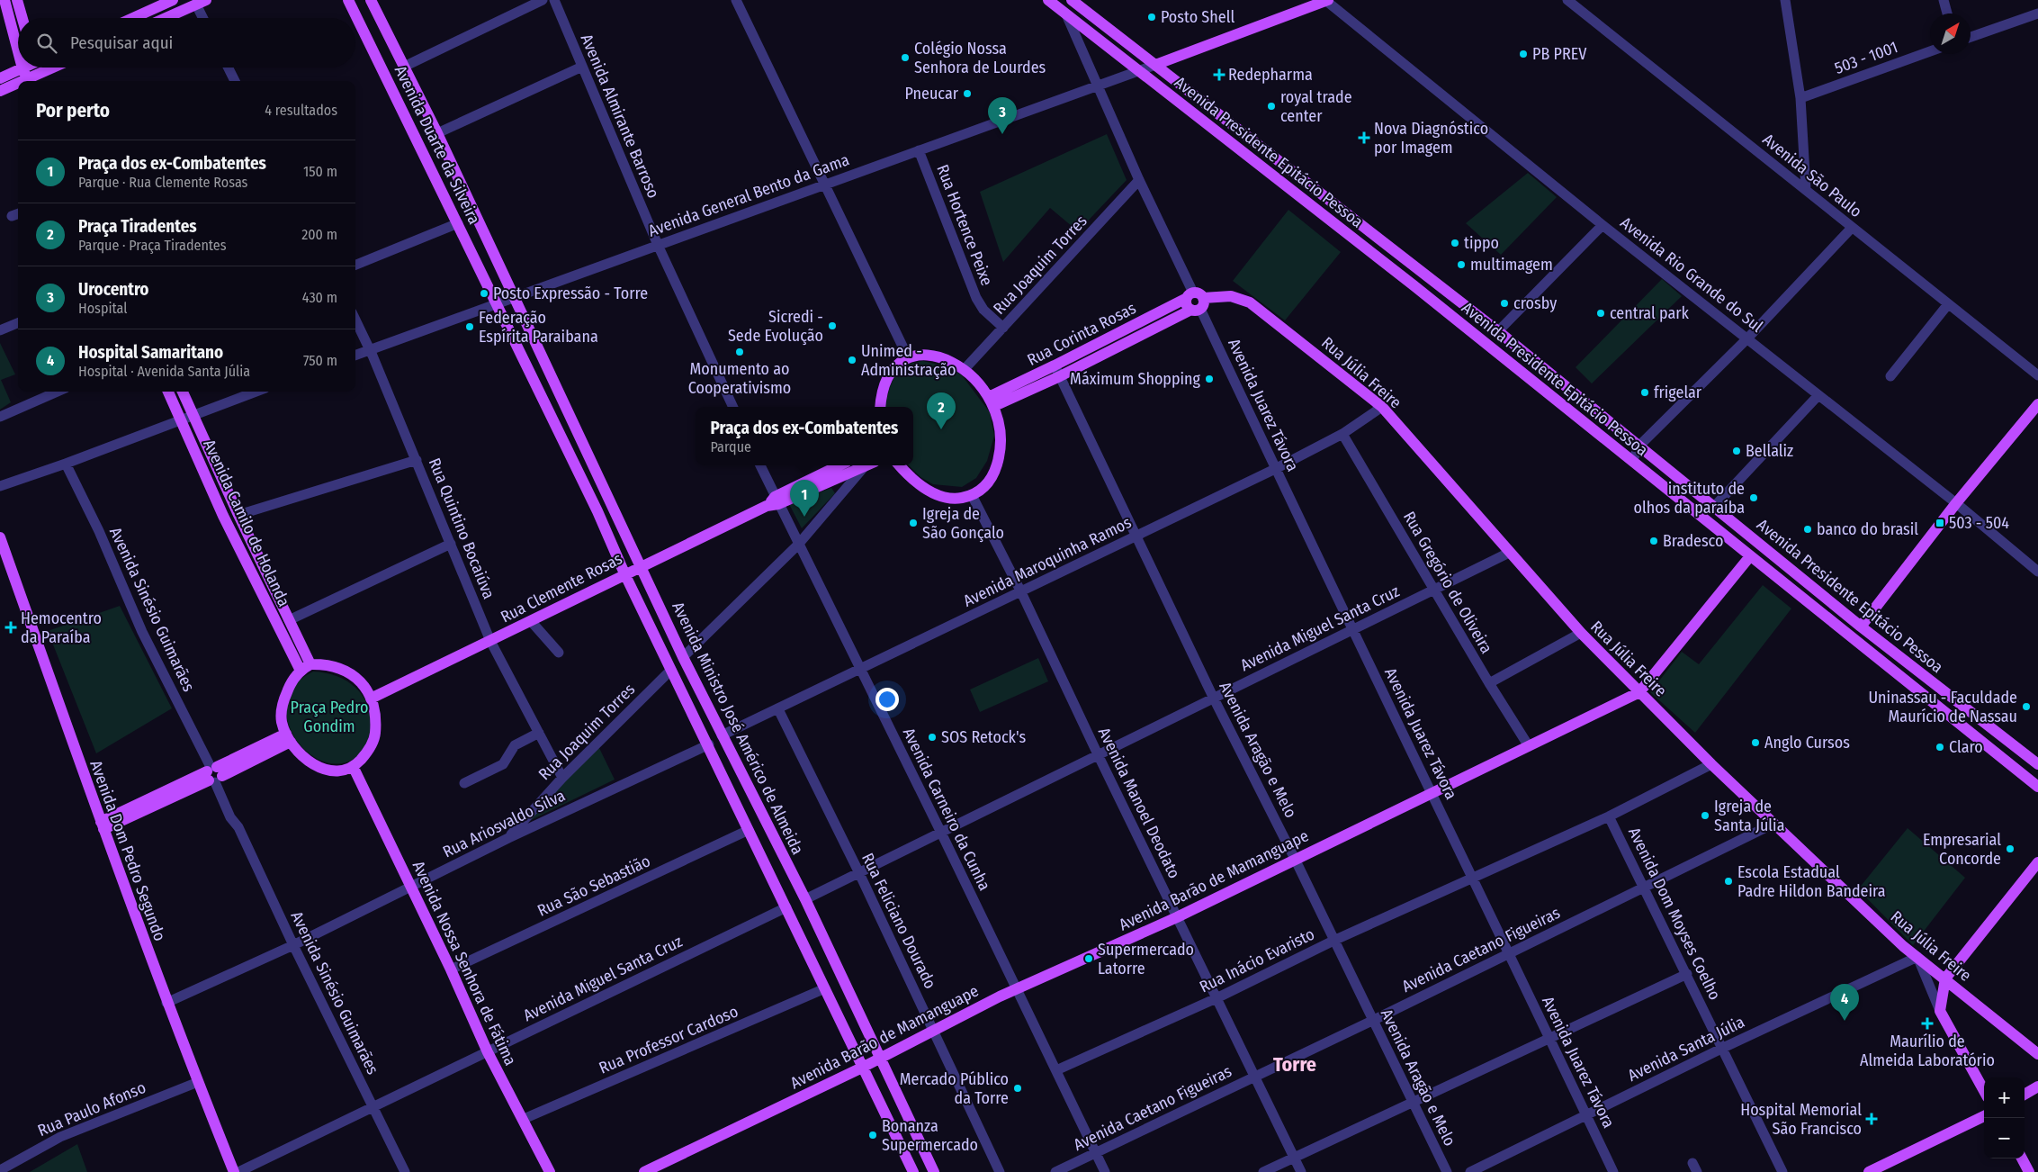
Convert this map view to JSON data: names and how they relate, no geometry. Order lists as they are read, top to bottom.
{
  "streets": {
    "main road": [
      "Avenida Duarte da Silveira",
      "Avenida Presidente Epitácio Pessoa",
      "Rua Corinta Rosas",
      "Rua Júlia Freire",
      "Avenida Camilo de Holanda",
      "Rua Clemente Rosas",
      "Avenida Ministro José Américo de Almeida",
      "Avenida Dom Pedro Segundo",
      "Avenida Barão de Mamanguape",
      "Avenida Nossa Senhora de Fátima"
    ],
    "street": [
      "503 - 1001",
      "Avenida Almirante Barroso",
      "Avenida São Paulo",
      "Avenida General Bento da Gama",
      "Rua Hortence Peixe",
      "Rua Joaquim Torres",
      "Avenida Rio Grande do Sul",
      "Avenida Juarez Távora",
      "Rua Quintino Bocaiúva",
      "Avenida Maroquinha Ramos",
      "Rua Gregório de Oliveira",
      "Avenida Sinésio Guimarães",
      "Avenida Miguel Santa Cruz",
      "Avenida Aragão e Melo",
      "Avenida Manoel Deodato",
      "Avenida Carneiro da Cunha",
      "Rua Ariosvaldo Silva",
      "Rua São Sebastião",
      "Avenida Dom Moyses Coelho",
      "Rua Feliciano Dourado",
      "Avenida Caetano Figueiras",
      "Rua Inácio Evaristo",
      "Rua Professor Cardoso",
      "Avenida Santa Júlia",
      "Rua Paulo Afonso"
    ]
  },
  "crossings": [
    ["Avenida Almirante Barroso", "Avenida General Bento da Gama"],
    ["Avenida Duarte da Silveira", "Avenida General Bento da Gama"],
    ["Avenida Duarte da Silveira", "Avenida Ministro José Américo de Almeida"],
    ["Avenida Presidente Epitácio Pessoa", "Avenida General Bento da Gama"],
    ["Avenida Presidente Epitácio Pessoa", "Avenida Juarez Távora"],
    ["Avenida Presidente Epitácio Pessoa", "Avenida Barão de Mamanguape"],
    ["Avenida General Bento da Gama", "Rua Hortence Peixe"],
    ["Avenida General Bento da Gama", "Avenida Juarez Távora"],
    ["Avenida General Bento da Gama", "Rua Quintino Bocaiúva"],
    ["Avenida General Bento da Gama", "Avenida Ministro José Américo de Almeida"],
    ["Rua Hortence Peixe", "Rua Joaquim Torres"],
    ["Rua Joaquim Torres", "Avenida Juarez Távora"],
    ["Rua Joaquim Torres", "Rua Quintino Bocaiúva"],
    ["Rua Joaquim Torres", "Rua Ariosvaldo Silva"],
    ["Rua Corinta Rosas", "Rua Júlia Freire"],
    ["Rua Corinta Rosas", "Avenida Juarez Távora"],
    ["Rua Corinta Rosas", "Avenida Aragão e Melo"],
    ["Rua Júlia Freire", "Avenida Juarez Távora"],
    ["Rua Júlia Freire", "Avenida Maroquinha Ramos"],
    ["Rua Júlia Freire", "Avenida Miguel Santa Cruz"],
    ["Rua Júlia Freire", "Avenida Barão de Mamanguape"],
    ["Rua Júlia Freire", "Avenida Caetano Figueiras"],
    ["Rua Júlia Freire", "Rua Inácio Evaristo"],
    ["Rua Júlia Freire", "Avenida Santa Júlia"],
    ["Avenida Juarez Távora", "Avenida Maroquinha Ramos"],
    ["Avenida Juarez Távora", "Avenida Miguel Santa Cruz"],
    ["Avenida Juarez Távora", "Avenida Barão de Mamanguape"],
    ["Avenida Juarez Távora", "Avenida Caetano Figueiras"],
    ["Avenida Juarez Távora", "Rua Inácio Evaristo"],
    ["Avenida Juarez Távora", "Avenida Santa Júlia"],
    ["Avenida Camilo de Holanda", "Rua Clemente Rosas"],
    ["Avenida Camilo de Holanda", "Avenida Nossa Senhora de Fátima"],
    ["Rua Quintino Bocaiúva", "Rua Clemente Rosas"],
    ["Avenida Maroquinha Ramos", "Rua Gregório de Oliveira"],
    ["Avenida Maroquinha Ramos", "Avenida Ministro José Américo de Almeida"],
    ["Avenida Maroquinha Ramos", "Avenida Aragão e Melo"],
    ["Avenida Maroquinha Ramos", "Avenida Manoel Deodato"],
    ["Avenida Maroquinha Ramos", "Avenida Carneiro da Cunha"],
    ["Avenida Maroquinha Ramos", "Rua Feliciano Dourado"],
    ["Rua Gregório de Oliveira", "Avenida Miguel Santa Cruz"],
    ["Rua Gregório de Oliveira", "Avenida Barão de Mamanguape"],
    ["Rua Clemente Rosas", "Avenida Ministro José Américo de Almeida"],
    ["Rua Clemente Rosas", "Avenida Carneiro da Cunha"],
    ["Rua Clemente Rosas", "Avenida Nossa Senhora de Fátima"],
    ["Avenida Sinésio Guimarães", "Avenida Miguel Santa Cruz"],
    ["Avenida Sinésio Guimarães", "Rua Ariosvaldo Silva"],
    ["Avenida Miguel Santa Cruz", "Avenida Ministro José Américo de Almeida"],
    ["Avenida Miguel Santa Cruz", "Avenida Aragão e Melo"],
    ["Avenida Miguel Santa Cruz", "Avenida Manoel Deodato"],
    ["Avenida Miguel Santa Cruz", "Avenida Carneiro da Cunha"],
    ["Avenida Miguel Santa Cruz", "Rua Feliciano Dourado"],
    ["Avenida Miguel Santa Cruz", "Avenida Nossa Senhora de Fátima"],
    ["Avenida Ministro José Américo de Almeida", "Avenida Barão de Mamanguape"],
    ["Avenida Aragão e Melo", "Avenida Barão de Mamanguape"],
    ["Avenida Aragão e Melo", "Avenida Caetano Figueiras"],
    ["Avenida Aragão e Melo", "Rua Inácio Evaristo"],
    ["Avenida Manoel Deodato", "Avenida Barão de Mamanguape"],
    ["Avenida Manoel Deodato", "Avenida Caetano Figueiras"],
    ["Avenida Manoel Deodato", "Rua Inácio Evaristo"],
    ["Avenida Carneiro da Cunha", "Avenida Barão de Mamanguape"],
    ["Avenida Carneiro da Cunha", "Avenida Caetano Figueiras"],
    ["Avenida Carneiro da Cunha", "Rua Inácio Evaristo"],
    ["Rua Ariosvaldo Silva", "Avenida Dom Pedro Segundo"],
    ["Rua Ariosvaldo Silva", "Avenida Nossa Senhora de Fátima"],
    ["Avenida Dom Pedro Segundo", "Rua Paulo Afonso"],
    ["Avenida Barão de Mamanguape", "Rua Feliciano Dourado"],
    ["Rua São Sebastião", "Avenida Nossa Senhora de Fátima"],
    ["Avenida Dom Moyses Coelho", "Avenida Caetano Figueiras"],
    ["Avenida Dom Moyses Coelho", "Rua Inácio Evaristo"],
    ["Avenida Dom Moyses Coelho", "Avenida Santa Júlia"],
    ["Avenida Nossa Senhora de Fátima", "Rua Professor Cardoso"]
  ],
  "districts": ["Torre"],
  "parks": ["Praça Pedro Gondim"],
  "places": {
    "other": [
      "Posto Shell",
      "PB PREV",
      "Colégio Nossa Senhora de Lourdes",
      "Pneucar",
      "royal trade center",
      "tippo",
      "multimagem",
      "Posto Expressão - Torre",
      "crosby",
      "central park",
      "Sicredi - Sede Evolução",
      "Federação Espírita Paraibana",
      "Monumento ao Cooperativismo",
      "Unimed - Administração",
      "Máximum Shopping",
      "frigelar",
      "Bellaliz",
      "instituto de olhos da paraíba",
      "Igreja de São Gonçalo",
      "banco do brasil",
      "Bradesco",
      "Uninassau - Faculdade Maurício de Nassau",
      "SOS Retock's",
      "Anglo Cursos",
      "Claro",
      "Igreja de Santa Júlia",
      "Empresarial Concorde",
      "Escola Estadual Padre Hildon Bandeira",
      "Supermercado Latorre",
      "Mercado Público da Torre",
      "Bonanza Supermercado"
    ],
    "health": [
      "Redepharma",
      "Nova Diagnóstico por Imagem",
      "Hemocentro da Paraíba",
      "Maurílio de Almeida Laboratório",
      "Hospital Memorial São Francisco"
    ],
    "transit": ["503 - 504"]
  },
  "north": "top right",
  "page": {
    "search": "Pesquisar aqui",
    "heading": ["Por perto", "4 resultados"],
    "pins": [
      "3",
      "2",
      "1",
      "4"
    ],
    "list": [
      {
        "mark": "1",
        "name": "Praça dos ex-Combatentes",
        "note": "Parque · Rua Clemente Rosas",
        "value": "150 m"
      },
      {
        "mark": "2",
        "name": "Praça Tiradentes",
        "note": "Parque · Praça Tiradentes",
        "value": "200 m"
      },
      {
        "mark": "3",
        "name": "Urocentro",
        "note": "Hospital",
        "value": "430 m"
      },
      {
        "mark": "4",
        "name": "Hospital Samaritano",
        "note": "Hospital · Avenida Santa Júlia",
        "value": "750 m"
      }
    ],
    "popup": ["Praça dos ex-Combatentes", "Parque"],
    "map_buttons": ["+", "−"]
  }
}
